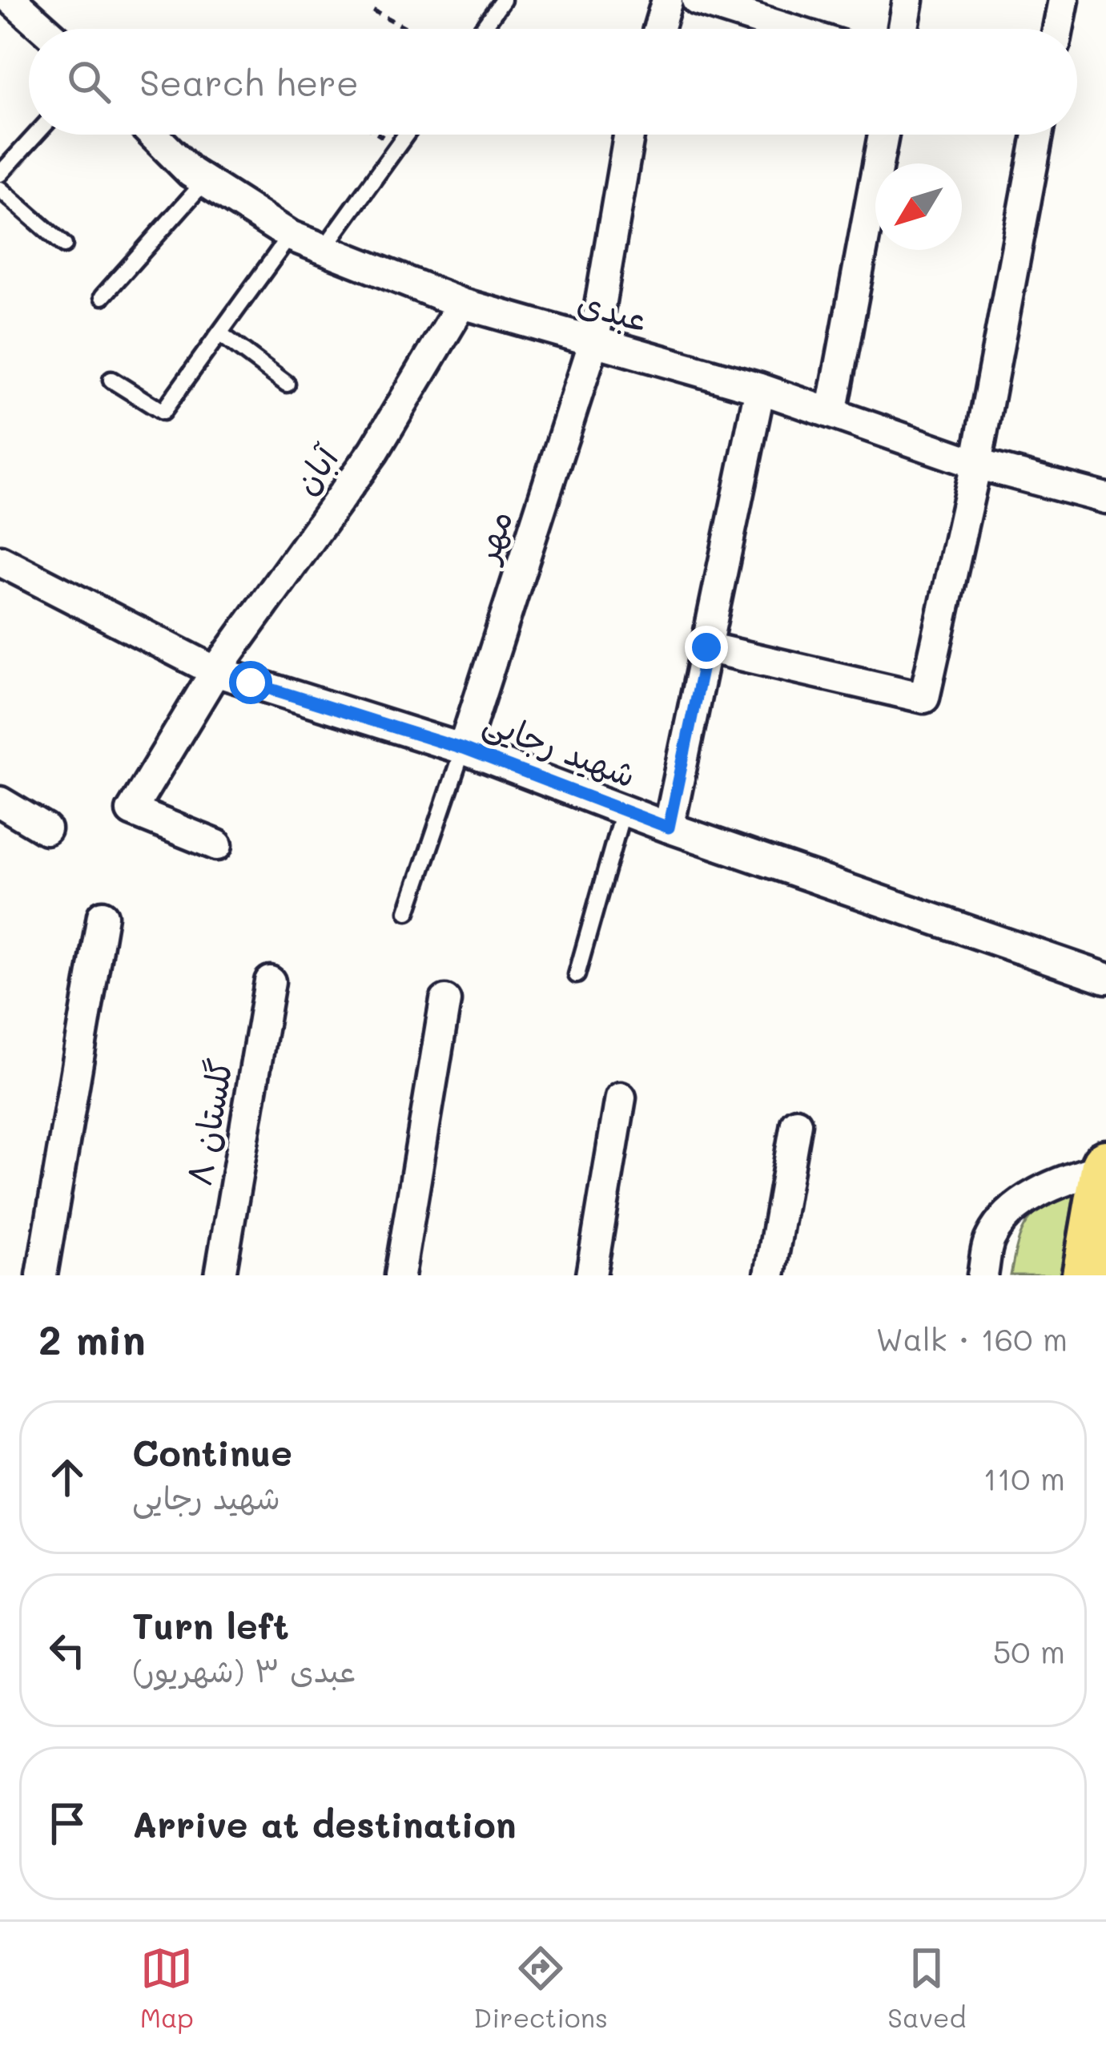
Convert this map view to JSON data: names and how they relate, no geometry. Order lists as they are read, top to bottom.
{
  "streets": {
    "street": [
      "عبدی",
      "آبان",
      "مهر",
      "شهید رجایی",
      "گلستان ۸"
    ]
  },
  "crossings": [
    ["عبدی", "آبان"],
    ["عبدی", "مهر"],
    ["آبان", "شهید رجایی"],
    ["مهر", "شهید رجایی"]
  ],
  "north": "bottom left",
  "page": {
    "search": "Search here",
    "heading": ["2 min", "Walk · 160 m"],
    "list": [
      ["Continue", "شهید رجایی", "110 m"],
      ["Turn left", "عبدی ۳ (شهریور)", "50 m"],
      "Arrive at destination"
    ],
    "nav": ["Map", "Directions", "Saved"]
  }
}
